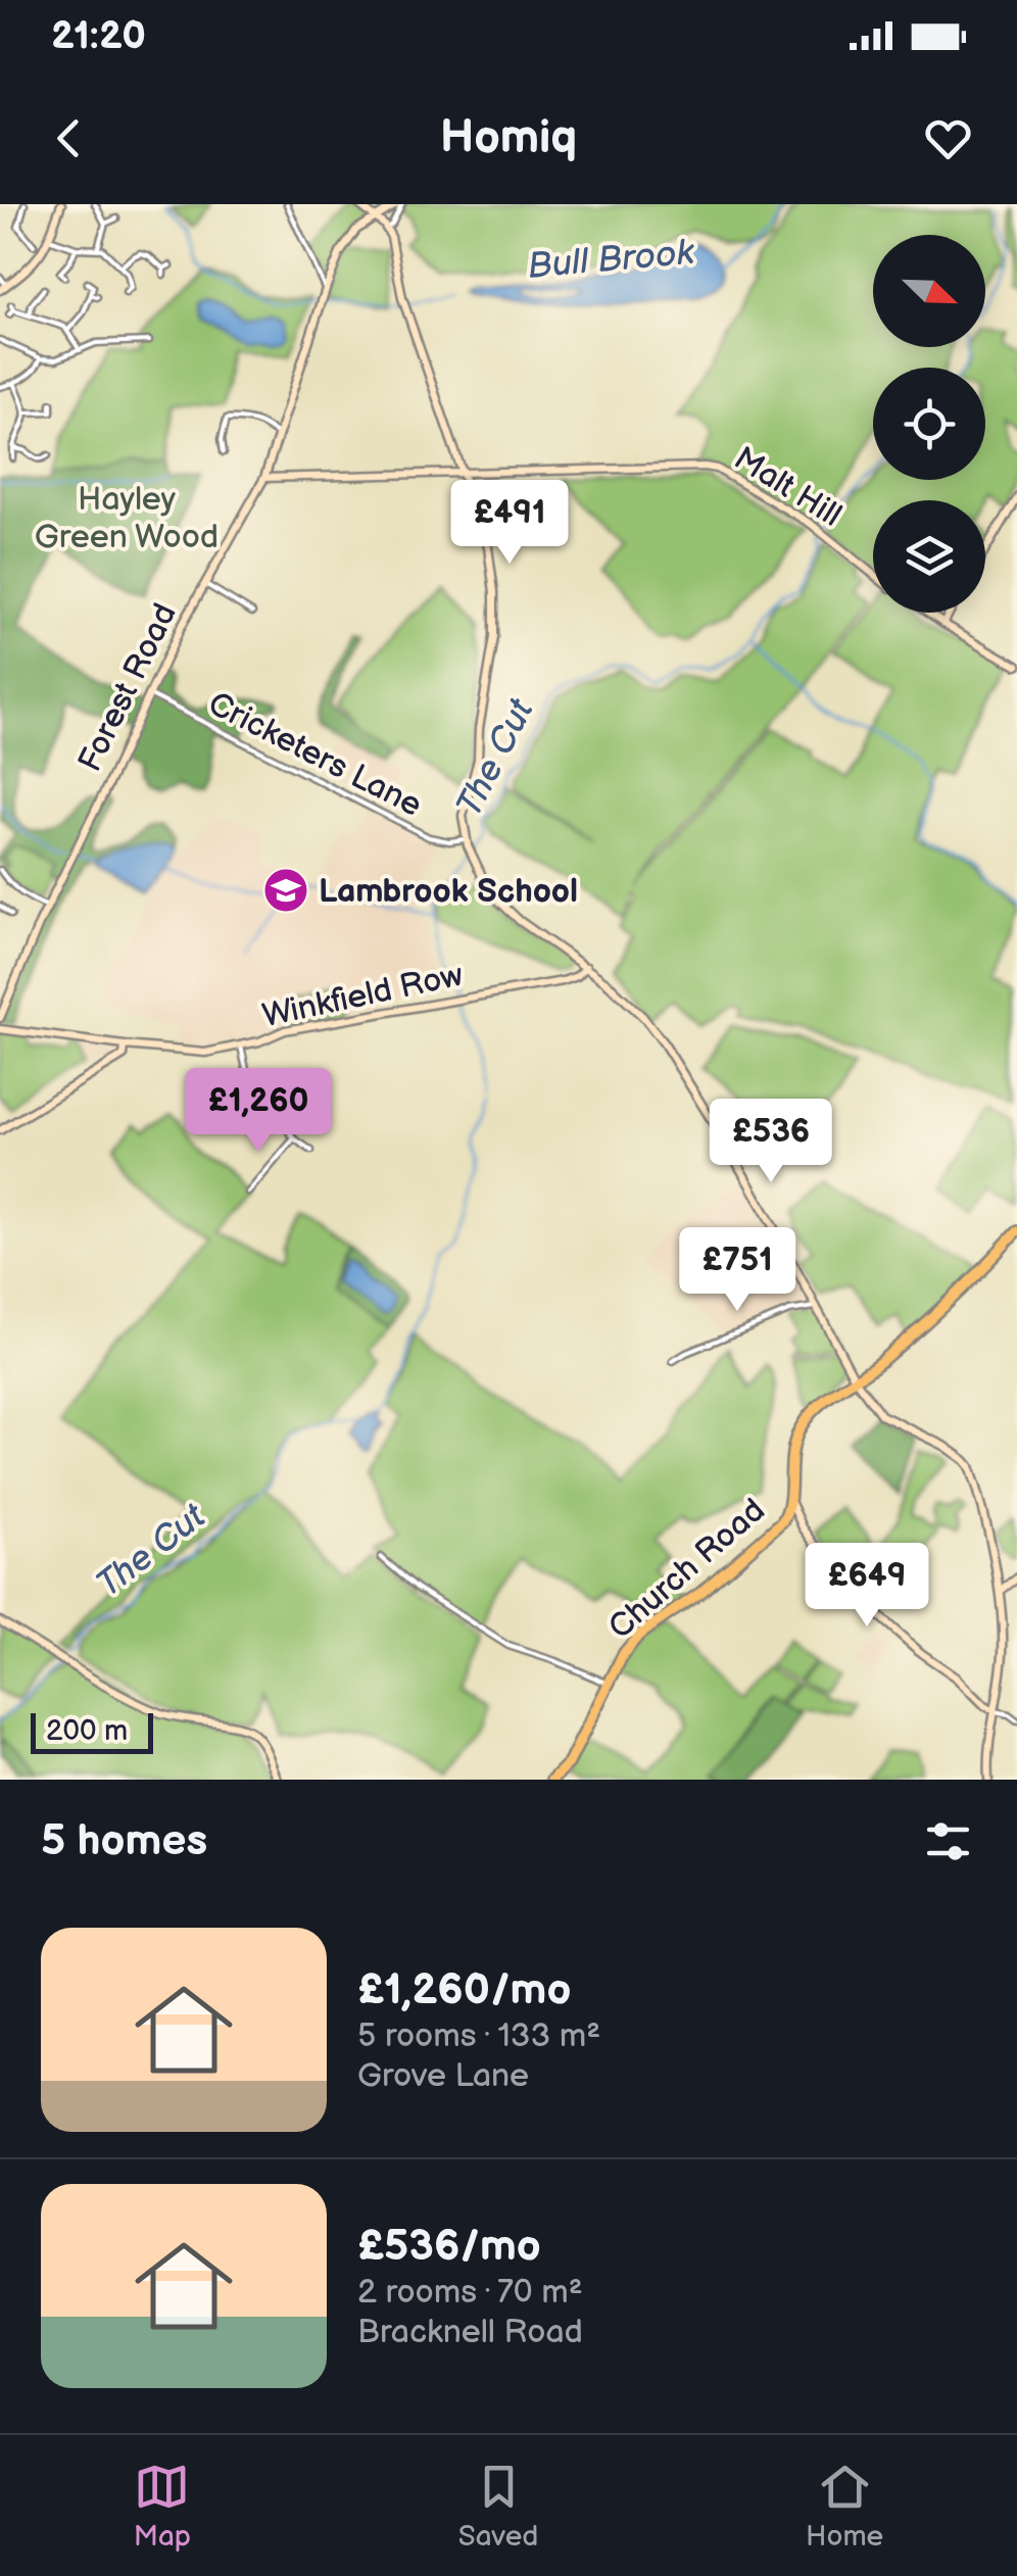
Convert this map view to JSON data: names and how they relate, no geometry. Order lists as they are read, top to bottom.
{
  "streets": {
    "main road": [
      "Malt Hill",
      "Forest Road",
      "Winkfield Row",
      "Church Road"
    ],
    "street": ["Cricketers Lane"]
  },
  "crossings": [
    ["Malt Hill", "Forest Road"],
    ["Forest Road", "Cricketers Lane"]
  ],
  "water": ["Bull Brook", "The Cut"],
  "parks": ["Hayley Green Wood"],
  "places": {
    "school or university": ["Lambrook School"]
  },
  "scale_bar": "200 m",
  "north": "bottom right",
  "page": {
    "status": "21:20",
    "header": "Homiq",
    "price": [
      "£491",
      "£1,260",
      "£536",
      "£751",
      "£649"
    ],
    "scale": "200 m",
    "heading": "5 homes",
    "list": [
      {
        "name": "£1,260/mo",
        "note": "5 rooms · 133 m² · Grove Lane"
      },
      {
        "name": "£536/mo",
        "note": "2 rooms · 70 m² · Bracknell Road"
      }
    ],
    "tabs": ["Map", "Saved", "Home"]
  }
}
